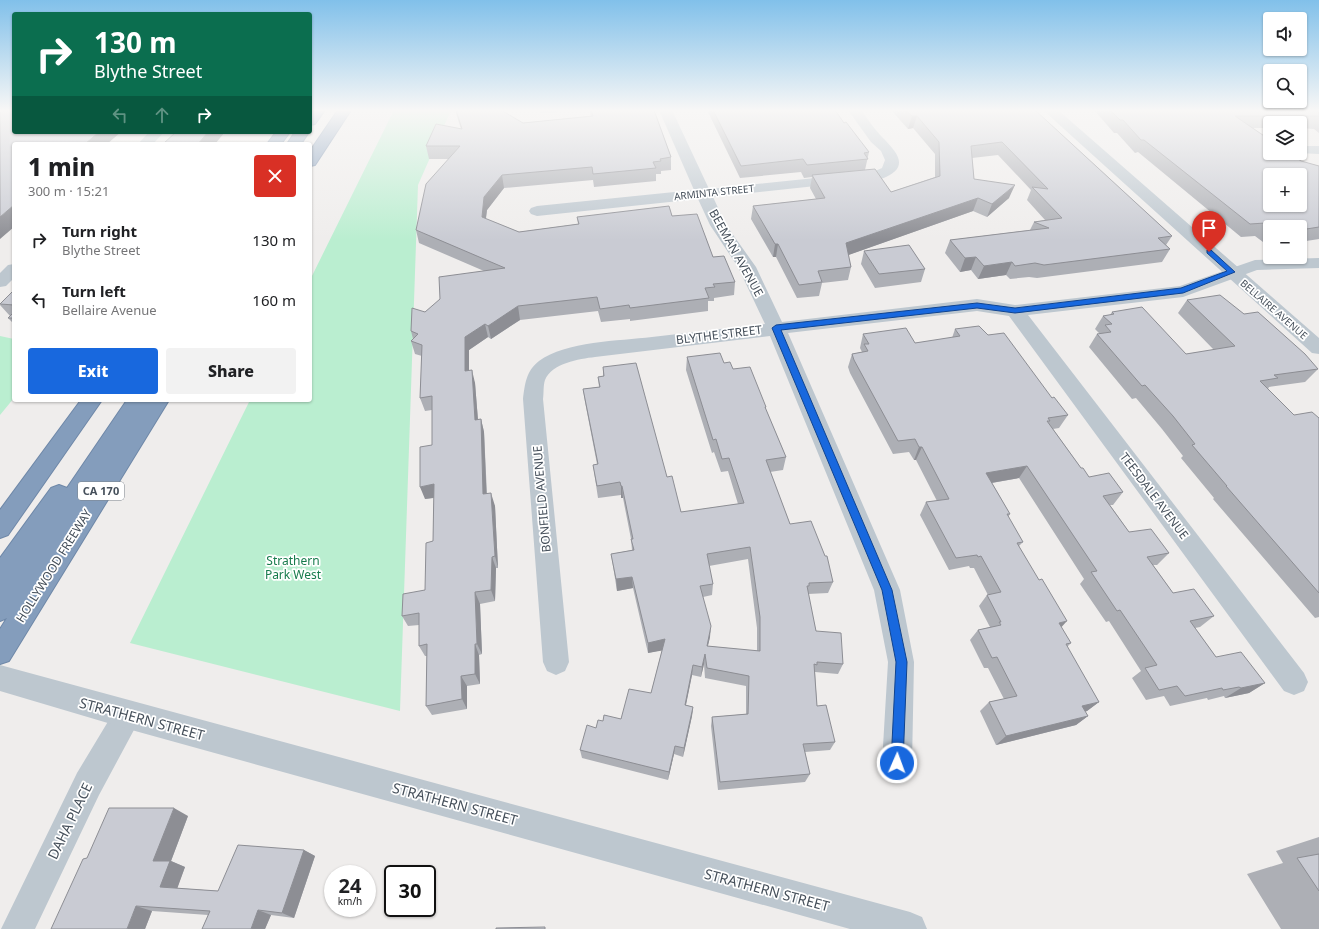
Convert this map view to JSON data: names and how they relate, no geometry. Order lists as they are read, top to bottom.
{
  "streets": {
    "highway": ["CA 170", "HOLLYWOOD FREEWAY"],
    "street": [
      "ARMINTA STREET",
      "BEEMAN AVENUE",
      "BELLAIRE AVENUE",
      "BLYTHE STREET",
      "TEESDALE AVENUE",
      "BONFIELD AVENUE",
      "STRATHERN STREET",
      "DAHA PLACE"
    ]
  },
  "crossings": [
    ["ARMINTA STREET", "BEEMAN AVENUE"],
    ["BEEMAN AVENUE", "BLYTHE STREET"],
    ["BELLAIRE AVENUE", "BLYTHE STREET"],
    ["BLYTHE STREET", "TEESDALE AVENUE"],
    ["BLYTHE STREET", "BONFIELD AVENUE"],
    ["STRATHERN STREET", "DAHA PLACE"]
  ],
  "parks": ["Strathern Park West"],
  "page": {
    "map_buttons": ["+", "−"],
    "turn": ["130 m", "Blythe Street"],
    "heading": ["1 min", "300 m · 15:21"],
    "list": [
      {
        "name": "Turn right",
        "note": "Blythe Street",
        "value": "130 m"
      },
      {
        "name": "Turn left",
        "note": "Bellaire Avenue",
        "value": "160 m"
      }
    ],
    "buttons": ["Exit", "Share"],
    "speed": "24 km/h",
    "limit": "30"
  }
}
